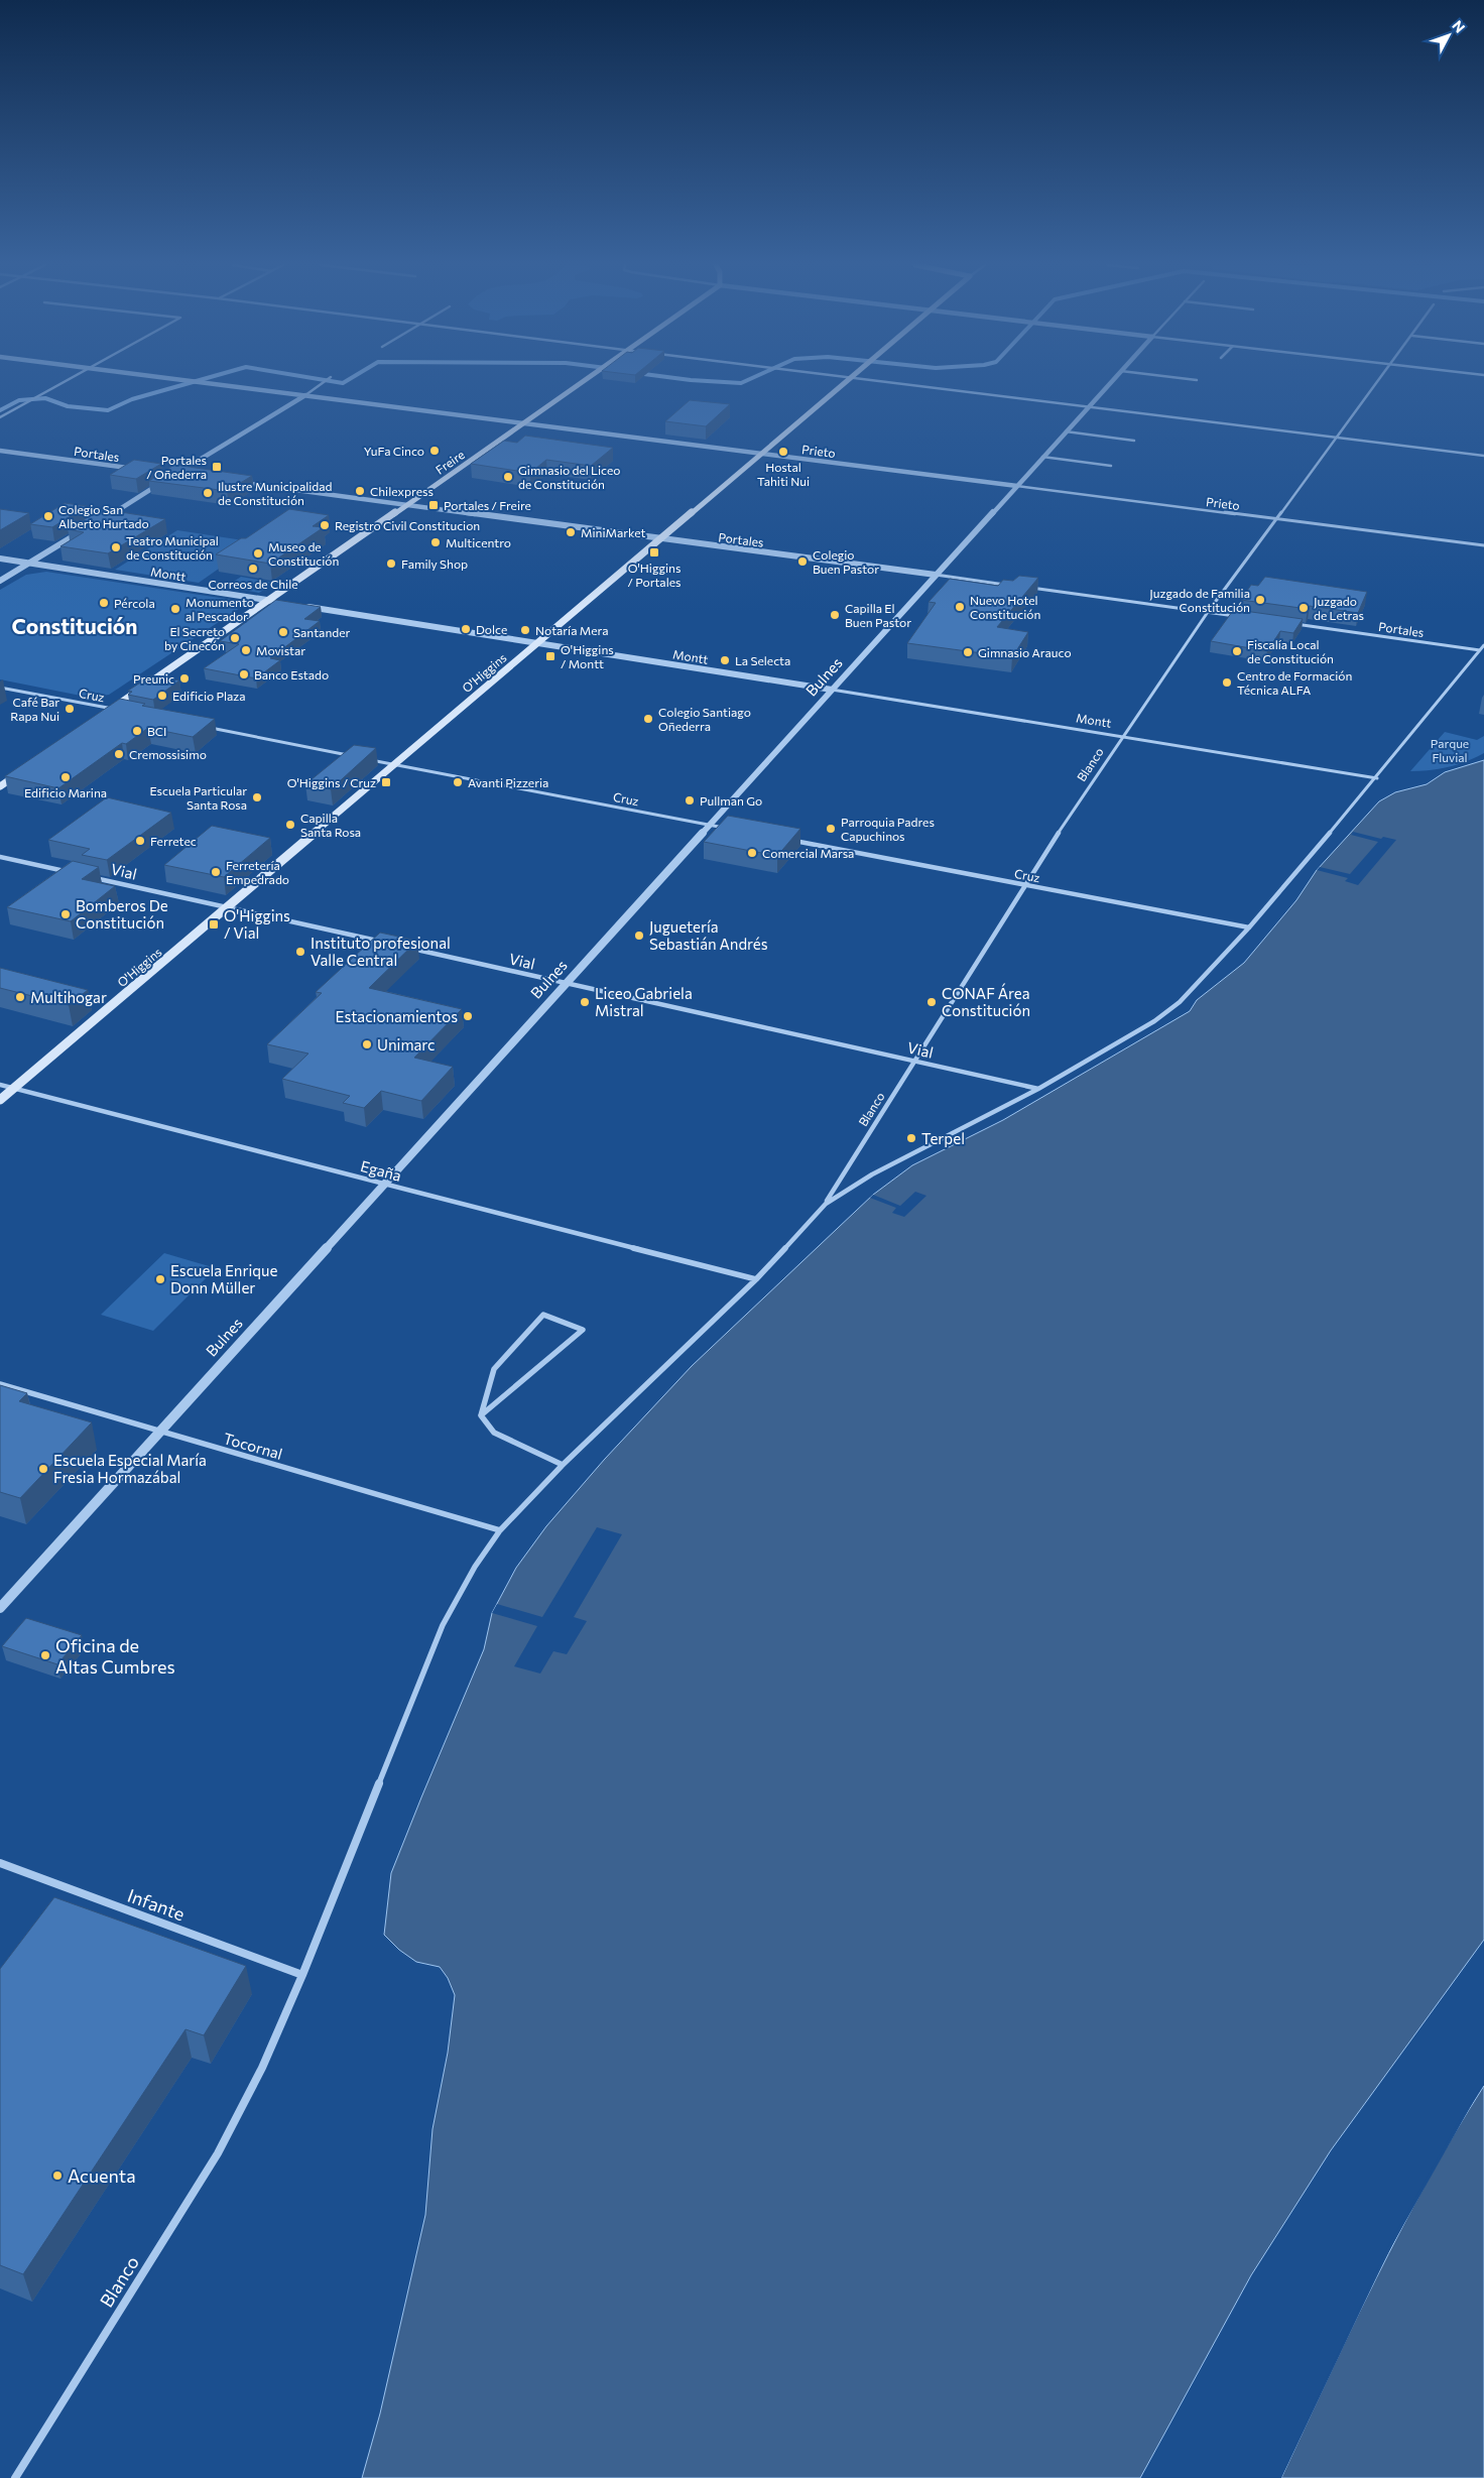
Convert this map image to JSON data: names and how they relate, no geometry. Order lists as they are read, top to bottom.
{
  "streets": {
    "main road": ["Freire", "O'Higgins"],
    "street": [
      "Prieto",
      "Portales",
      "Montt",
      "Bulnes",
      "Cruz",
      "Blanco",
      "Vial",
      "Egaña",
      "Tocornal",
      "Infante"
    ]
  },
  "crossings": [
    ["Prieto", "Freire"],
    ["Prieto", "O'Higgins"],
    ["Prieto", "Bulnes"],
    ["Prieto", "Blanco"],
    ["Portales", "Freire"],
    ["Portales", "O'Higgins"],
    ["Portales", "Bulnes"],
    ["Freire", "Montt"],
    ["Freire", "Cruz"],
    ["Montt", "O'Higgins"],
    ["Montt", "Bulnes"],
    ["Montt", "Blanco"],
    ["O'Higgins", "Cruz"],
    ["O'Higgins", "Vial"],
    ["O'Higgins", "Egaña"],
    ["Bulnes", "Cruz"],
    ["Bulnes", "Vial"],
    ["Bulnes", "Egaña"],
    ["Bulnes", "Tocornal"],
    ["Cruz", "Blanco"],
    ["Blanco", "Vial"],
    ["Blanco", "Egaña"],
    ["Blanco", "Tocornal"],
    ["Blanco", "Infante"]
  ],
  "districts": ["Constitución"],
  "parks": ["Parque Fluvial"],
  "places": {
    "other": [
      "YuFa Cinco",
      "Hostal Tahiti Nui",
      "Gimnasio del Liceo de Constitución",
      "Chilexpress",
      "Ilustre Municipalidad de Constitución",
      "Colegio San Alberto Hurtado",
      "Registro Civil Constitucion",
      "MiniMarket",
      "Multicentro",
      "Teatro Municipal de Constitución",
      "Museo de Constitución",
      "Colegio Buen Pastor",
      "Family Shop",
      "Correos de Chile",
      "Juzgado de Familia Constitución",
      "Pércola",
      "Nuevo Hotel Constitución",
      "Juzgado de Letras",
      "Monumento al Pescador",
      "Capilla El Buen Pastor",
      "Dolce",
      "Notaría Mera",
      "Santander",
      "El Secreto by Cinecón",
      "Movistar",
      "Fiscalía Local de Constitución",
      "Gimnasio Arauco",
      "La Selecta",
      "Banco Estado",
      "Preunic",
      "Centro de Formación Técnica ALFA",
      "Edificio Plaza",
      "Café Bar Rapa Nui",
      "Colegio Santiago Oñederra",
      "BCI",
      "Cremossisimo",
      "Edificio Marina",
      "Avanti Pizzeria",
      "Escuela Particular Santa Rosa",
      "Pullman Go",
      "Capilla Santa Rosa",
      "Parroquia Padres Capuchinos",
      "Ferretec",
      "Comercial Marsa",
      "Ferretería Empedrado",
      "Bomberos De Constitución",
      "Juguetería Sebastián Andrés",
      "Instituto profesional Valle Central",
      "Multihogar",
      "Liceo Gabriela Mistral",
      "CONAF Área Constitución",
      "Estacionamientos",
      "Unimarc",
      "Terpel",
      "Escuela Enrique Donn Müller",
      "Escuela Especial María Fresia Hormazábal",
      "Oficina de Altas Cumbres",
      "Acuenta"
    ],
    "transit": [
      "Portales / Oñederra",
      "Portales / Freire",
      "O'Higgins / Portales",
      "O'Higgins / Montt",
      "O'Higgins / Cruz",
      "O'Higgins / Vial"
    ]
  },
  "north": "top right"
}
